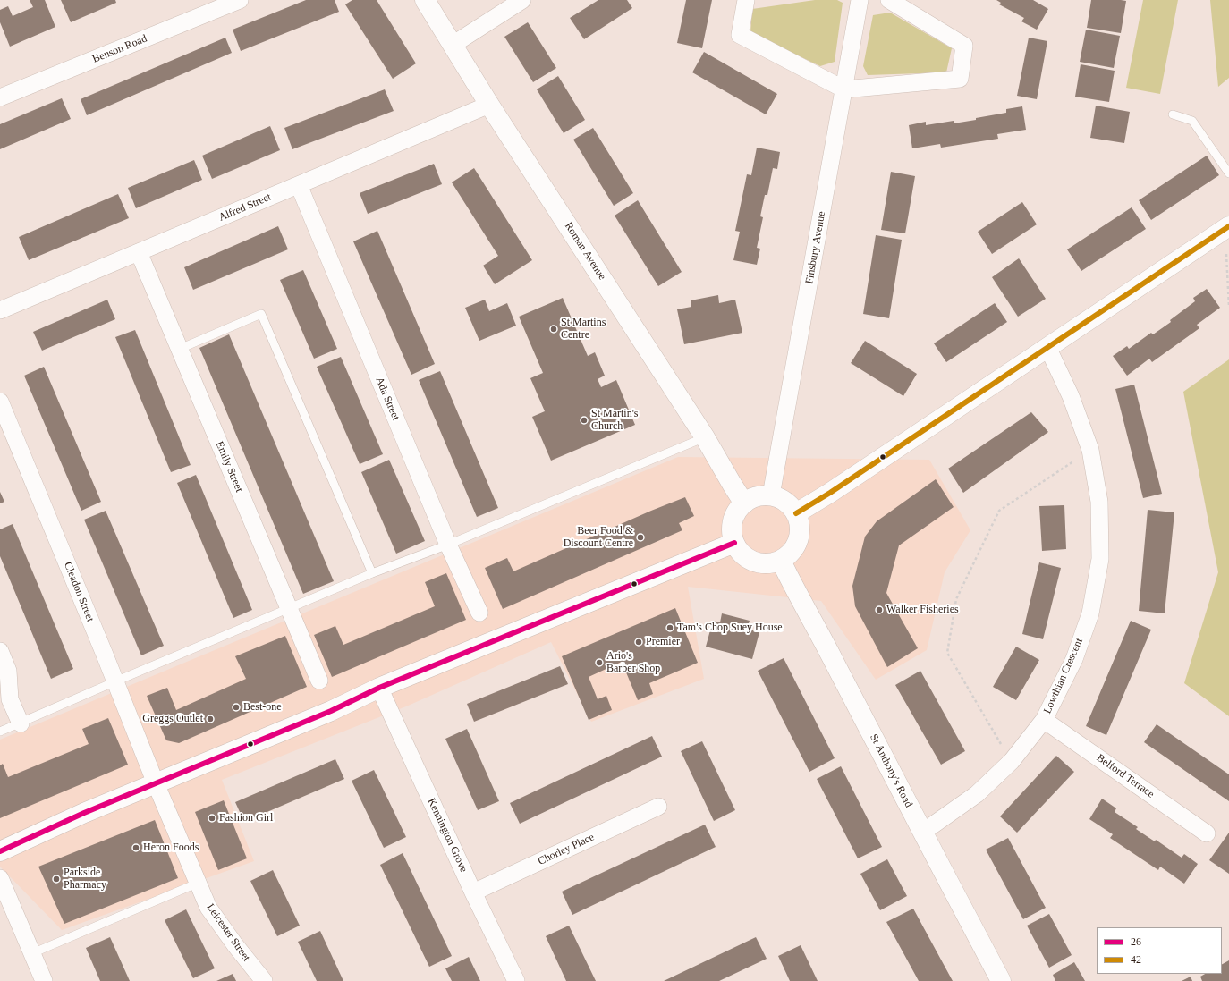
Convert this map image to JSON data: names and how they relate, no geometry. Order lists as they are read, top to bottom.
{
  "streets": {
    "main road": ["Roman Avenue", "St Anthony's Road"],
    "street": [
      "Benson Road",
      "Alfred Street",
      "Finsbury Avenue",
      "Ada Street",
      "Emily Street",
      "Cleadon Street",
      "Lowthian Crescent",
      "Belford Terrace",
      "Kennington Grove",
      "Chorley Place",
      "Leicester Street"
    ]
  },
  "crossings": [
    ["Alfred Street", "Roman Avenue"],
    ["Alfred Street", "Ada Street"],
    ["Alfred Street", "Emily Street"],
    ["Finsbury Avenue", "Roman Avenue"],
    ["Finsbury Avenue", "St Anthony's Road"],
    ["Roman Avenue", "St Anthony's Road"],
    ["Cleadon Street", "Leicester Street"],
    ["Lowthian Crescent", "St Anthony's Road"],
    ["Lowthian Crescent", "Belford Terrace"],
    ["Kennington Grove", "Chorley Place"]
  ],
  "places": [
    "St Martins Centre",
    "St Martin's Church",
    "Beer Food & Discount Centre",
    "Walker Fisheries",
    "Tam's Chop Suey House",
    "Premier",
    "Ario's Barber Shop",
    "Best-one",
    "Greggs Outlet",
    "Fashion Girl",
    "Heron Foods",
    "Parkside Pharmacy"
  ],
  "lines": ["transit line 42", "transit line 26"],
  "legend": ["26", "42"]
}
